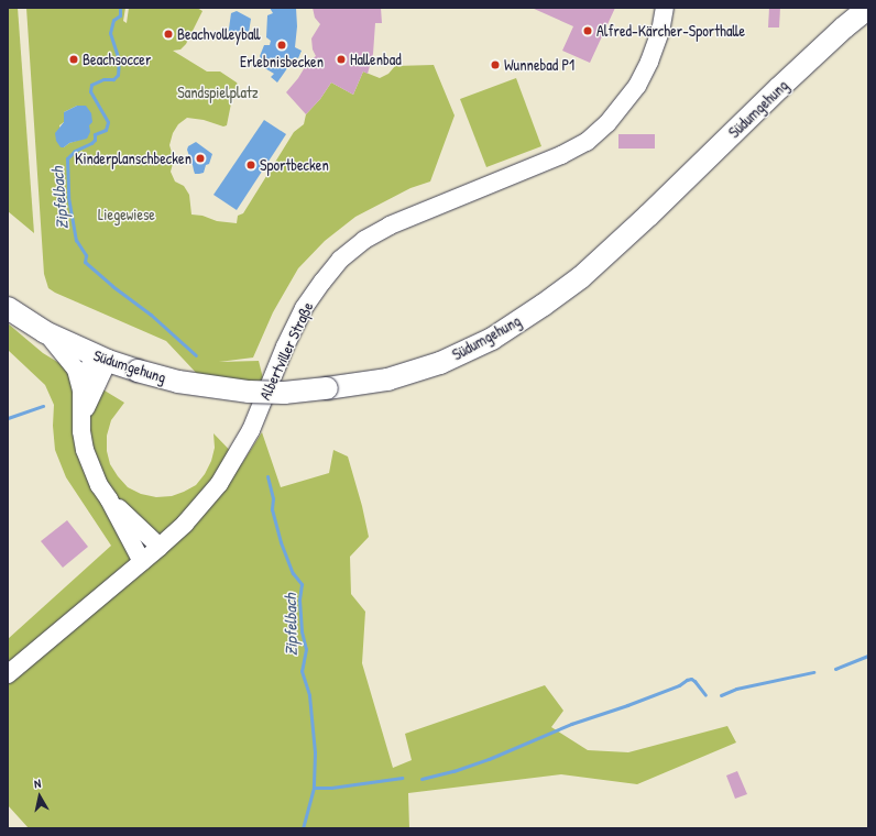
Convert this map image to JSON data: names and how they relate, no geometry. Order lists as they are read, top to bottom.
{
  "streets": {
    "main road": ["Südumgehung"],
    "street": ["Albertviller Straße"]
  },
  "water": ["Zipfelbach"],
  "parks": ["Sandspielplatz", "Liegewiese"],
  "places": [
    "Alfred-Kärcher-Sporthalle",
    "Beachvolleyball",
    "Erlebnisbecken",
    "Beachsoccer",
    "Hallenbad",
    "Wunnebad P1",
    "Kinderplanschbecken",
    "Sportbecken"
  ],
  "north": "top"
}
